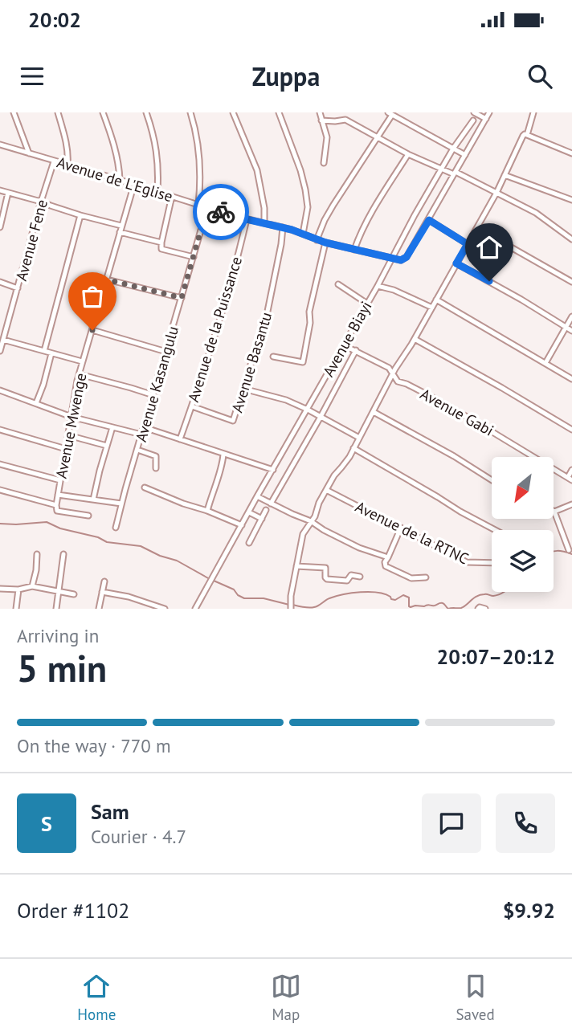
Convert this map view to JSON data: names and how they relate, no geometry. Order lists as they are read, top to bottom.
{
  "streets": {
    "street": [
      "Avenue de L'Eglise",
      "Avenue Fene",
      "Avenue de la Puissance",
      "Avenue Biayi",
      "Avenue Basantu",
      "Avenue Kasangulu",
      "Avenue Gabi",
      "Avenue Mwenge",
      "Avenue de la RTNC"
    ]
  },
  "crossings": [
    ["Avenue de L'Eglise", "Avenue Fene"],
    ["Avenue de L'Eglise", "Avenue de la Puissance"],
    ["Avenue de L'Eglise", "Avenue Biayi"],
    ["Avenue de L'Eglise", "Avenue Basantu"],
    ["Avenue de L'Eglise", "Avenue Kasangulu"],
    ["Avenue de L'Eglise", "Avenue Mwenge"],
    ["Avenue de la Puissance", "Avenue Basantu"],
    ["Avenue Biayi", "Avenue Gabi"]
  ],
  "north": "bottom left",
  "page": {
    "status": "20:02",
    "header": "Zuppa",
    "heading": ["5 min", "Arriving in", "20:07–20:12"],
    "panel": [
      "Sam",
      "Courier · 4.7",
      "Order #1102",
      "$9.92"
    ],
    "bar": "On the way · 770 m",
    "round": "S",
    "tabs": ["Home", "Map", "Saved"]
  }
}
